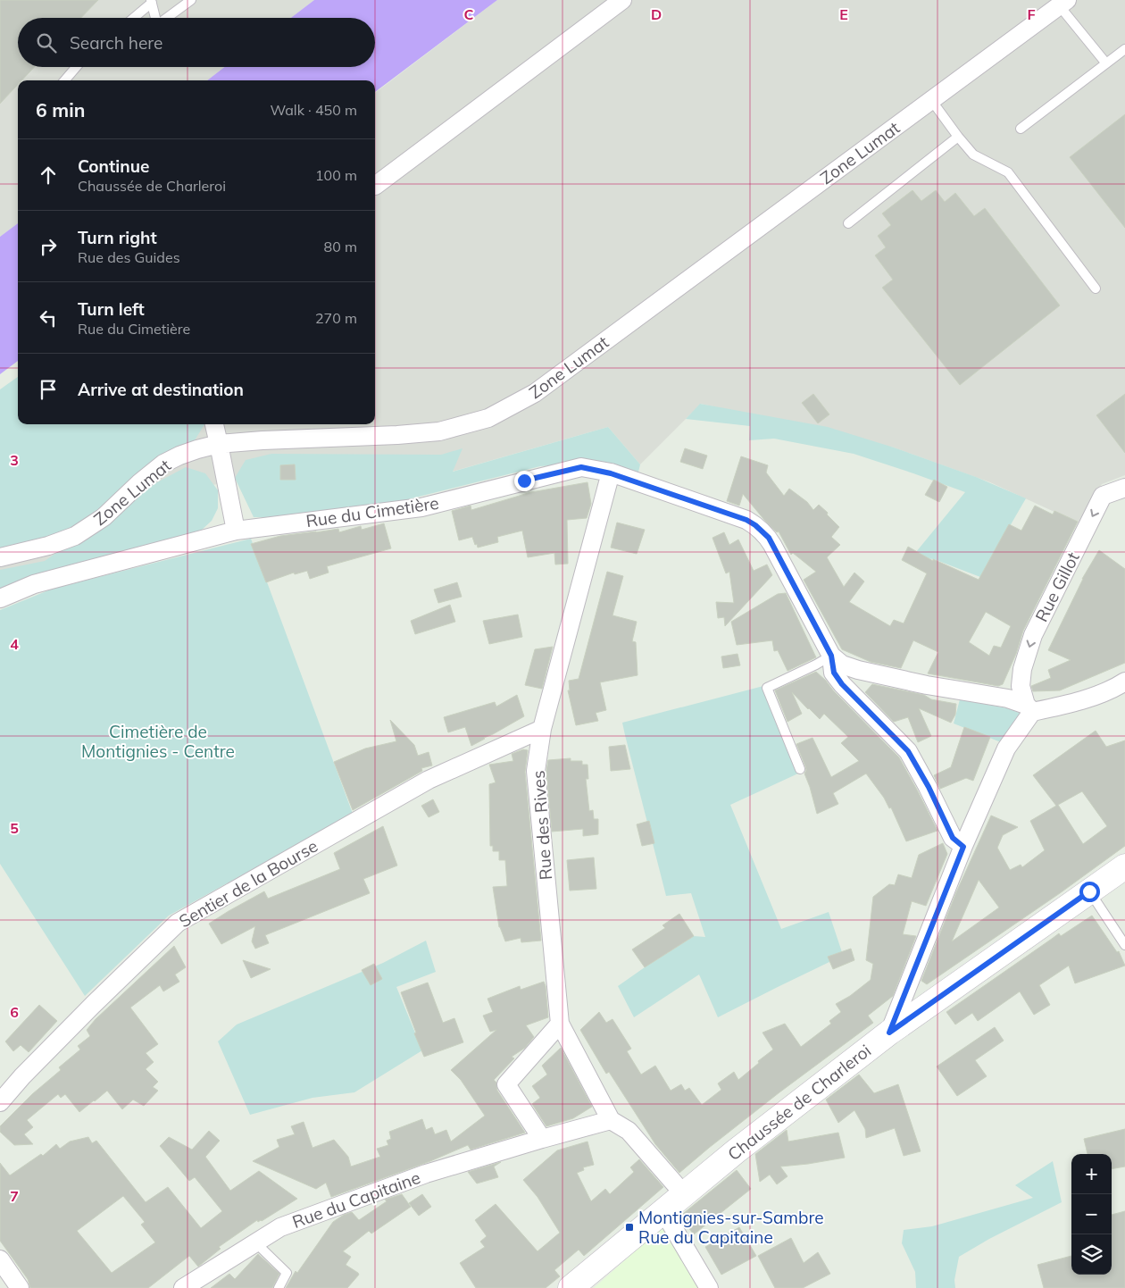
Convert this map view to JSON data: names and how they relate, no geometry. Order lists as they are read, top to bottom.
{
  "streets": {
    "main road": ["Chaussée de Charleroi"],
    "street": [
      "Zone Lumat",
      "Rue du Cimetière",
      "Rue Gillot",
      "Rue des Rives",
      "Sentier de la Bourse",
      "Rue du Capitaine"
    ]
  },
  "crossings": [
    ["Rue du Cimetière", "Rue des Rives"],
    ["Rue des Rives", "Sentier de la Bourse"],
    ["Rue des Rives", "Rue du Capitaine"]
  ],
  "one_way": ["Rue Gillot"],
  "parks": ["Cimetière de Montignies - Centre"],
  "places": {
    "transit": ["Montignies-sur-Sambre Rue du Capitaine"]
  },
  "page": {
    "search": "Search here",
    "heading": ["6 min", "Walk · 450 m"],
    "list": [
      ["Continue", "Chaussée de Charleroi", "100 m"],
      ["Turn right", "Rue des Guides", "80 m"],
      ["Turn left", "Rue du Cimetière", "270 m"],
      "Arrive at destination"
    ],
    "map_buttons": ["+", "−"]
  },
  "grid": {
    "columns": [
      "C",
      "D",
      "E",
      "F"
    ],
    "rows": [
      "3",
      "4",
      "5",
      "6",
      "7"
    ]
  }
}
